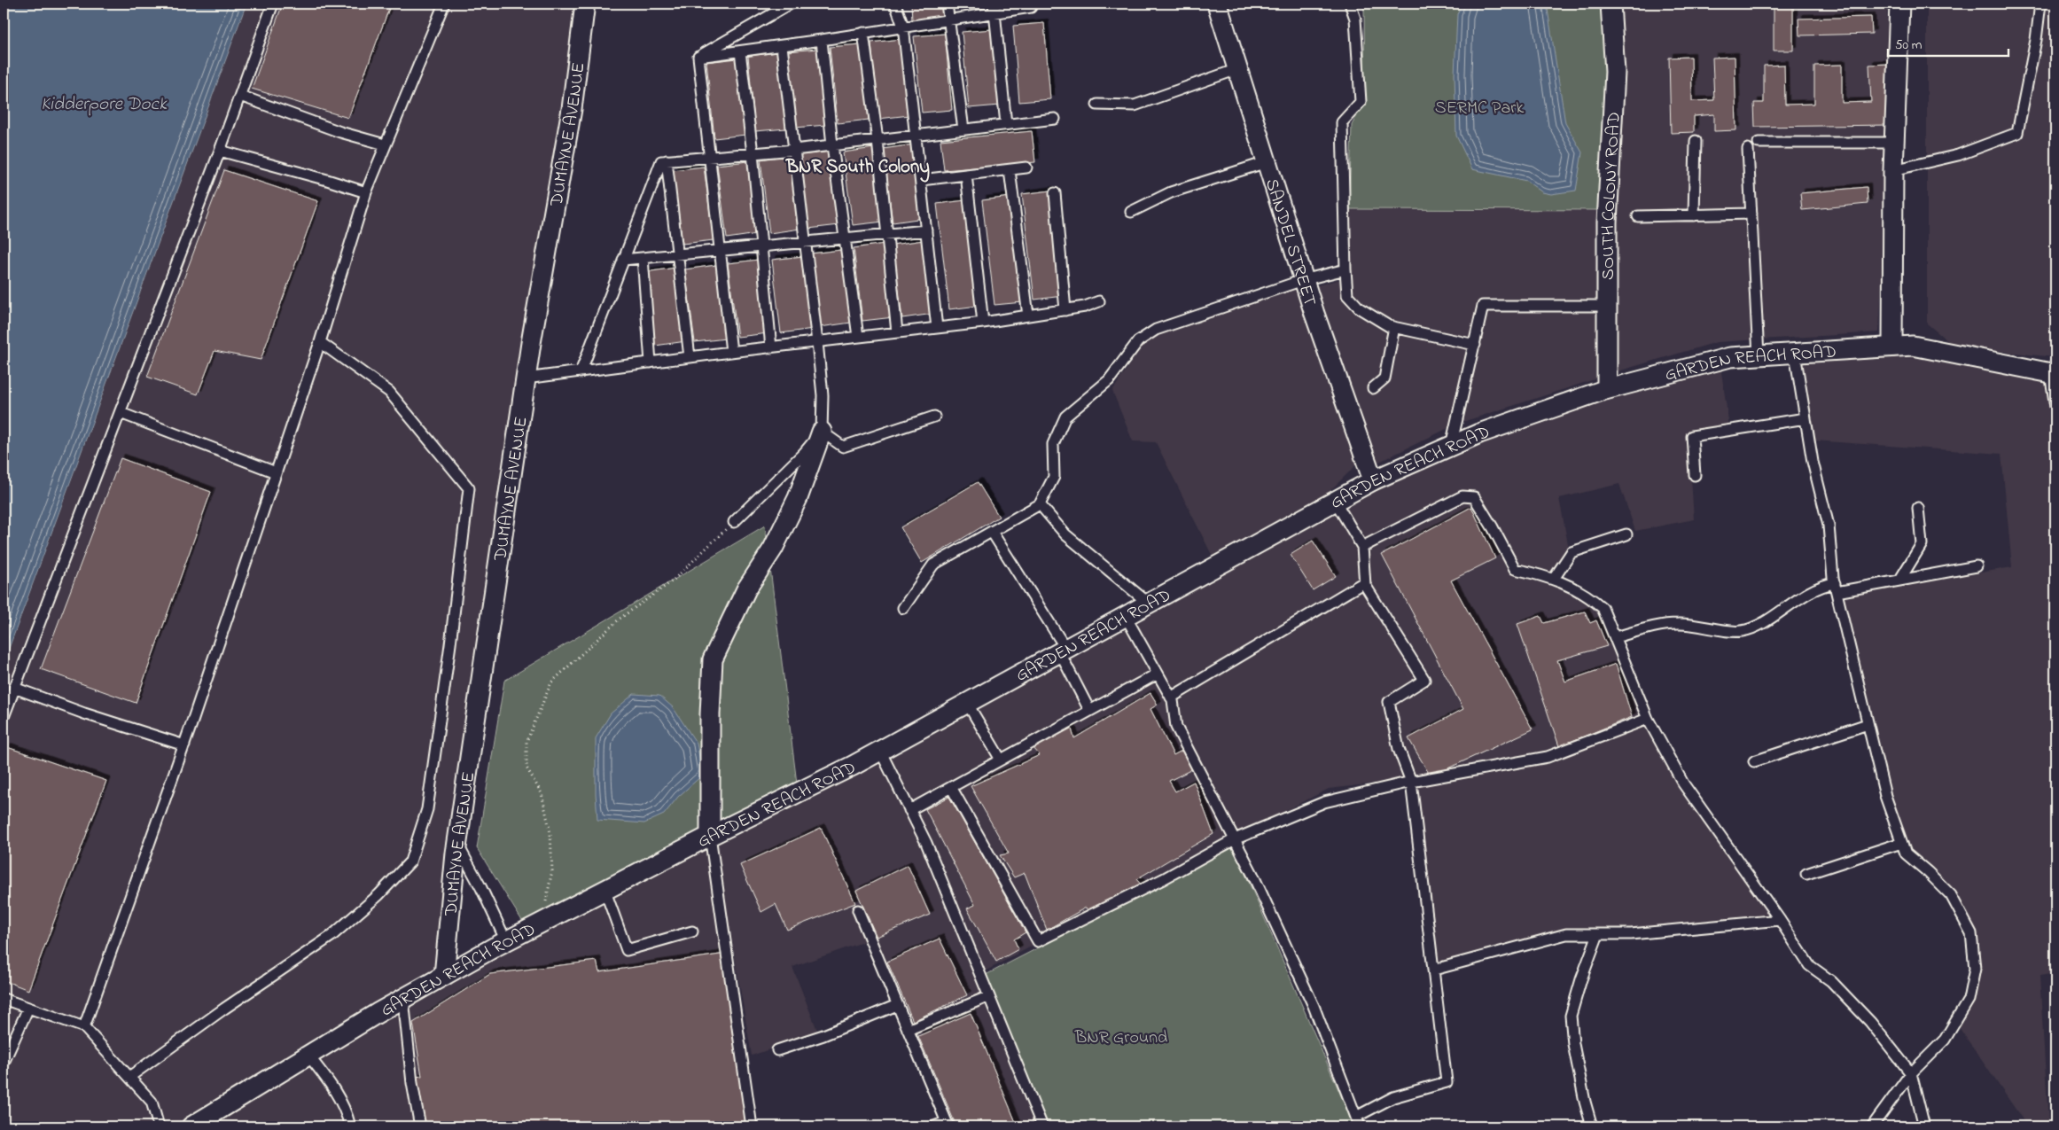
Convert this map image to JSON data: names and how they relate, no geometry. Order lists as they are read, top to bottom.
{
  "streets": {
    "street": [
      "DUMAYNE AVENUE",
      "SOUTH COLONY ROAD",
      "SANDEL STREET",
      "GARDEN REACH ROAD"
    ]
  },
  "crossings": [
    ["DUMAYNE AVENUE", "GARDEN REACH ROAD"],
    ["SOUTH COLONY ROAD", "GARDEN REACH ROAD"],
    ["SANDEL STREET", "GARDEN REACH ROAD"]
  ],
  "districts": ["BNR South Colony"],
  "water": ["Kidderpore Dock"],
  "parks": ["SERMC Park", "BNR Ground"],
  "scale_bar": "50 m"
}
